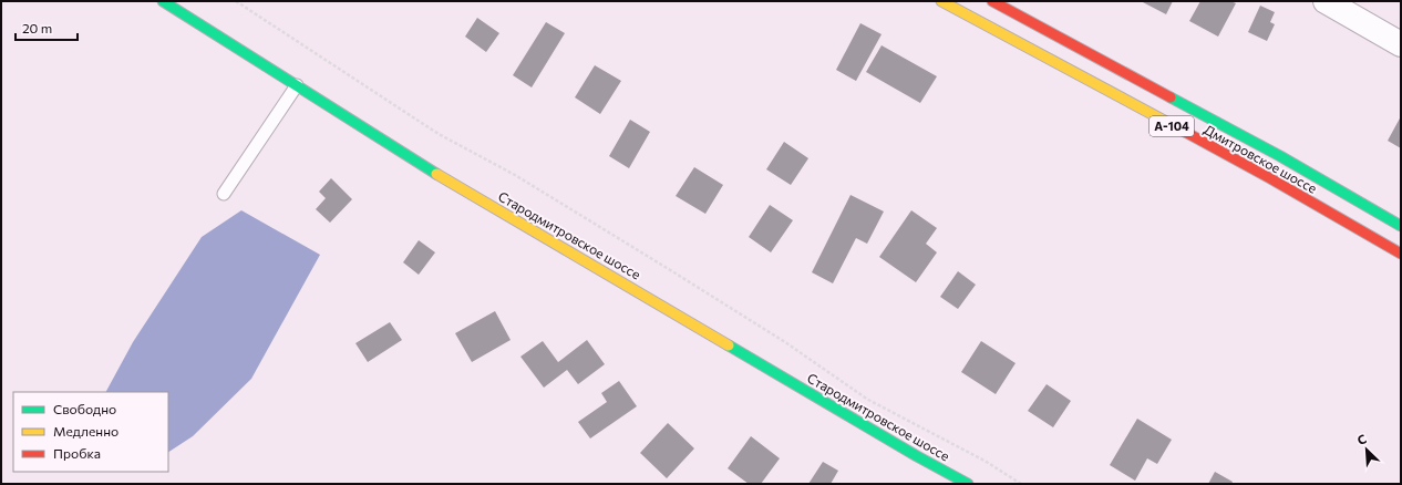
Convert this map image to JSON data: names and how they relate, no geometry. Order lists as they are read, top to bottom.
{
  "streets": {
    "main road": ["А-104", "Дмитровское шоссе", "Стародмитровское шоссе"]
  },
  "legend": ["Свободно", "Медленно", "Пробка"],
  "scale_bar": "20 m",
  "north": "top left"
}
